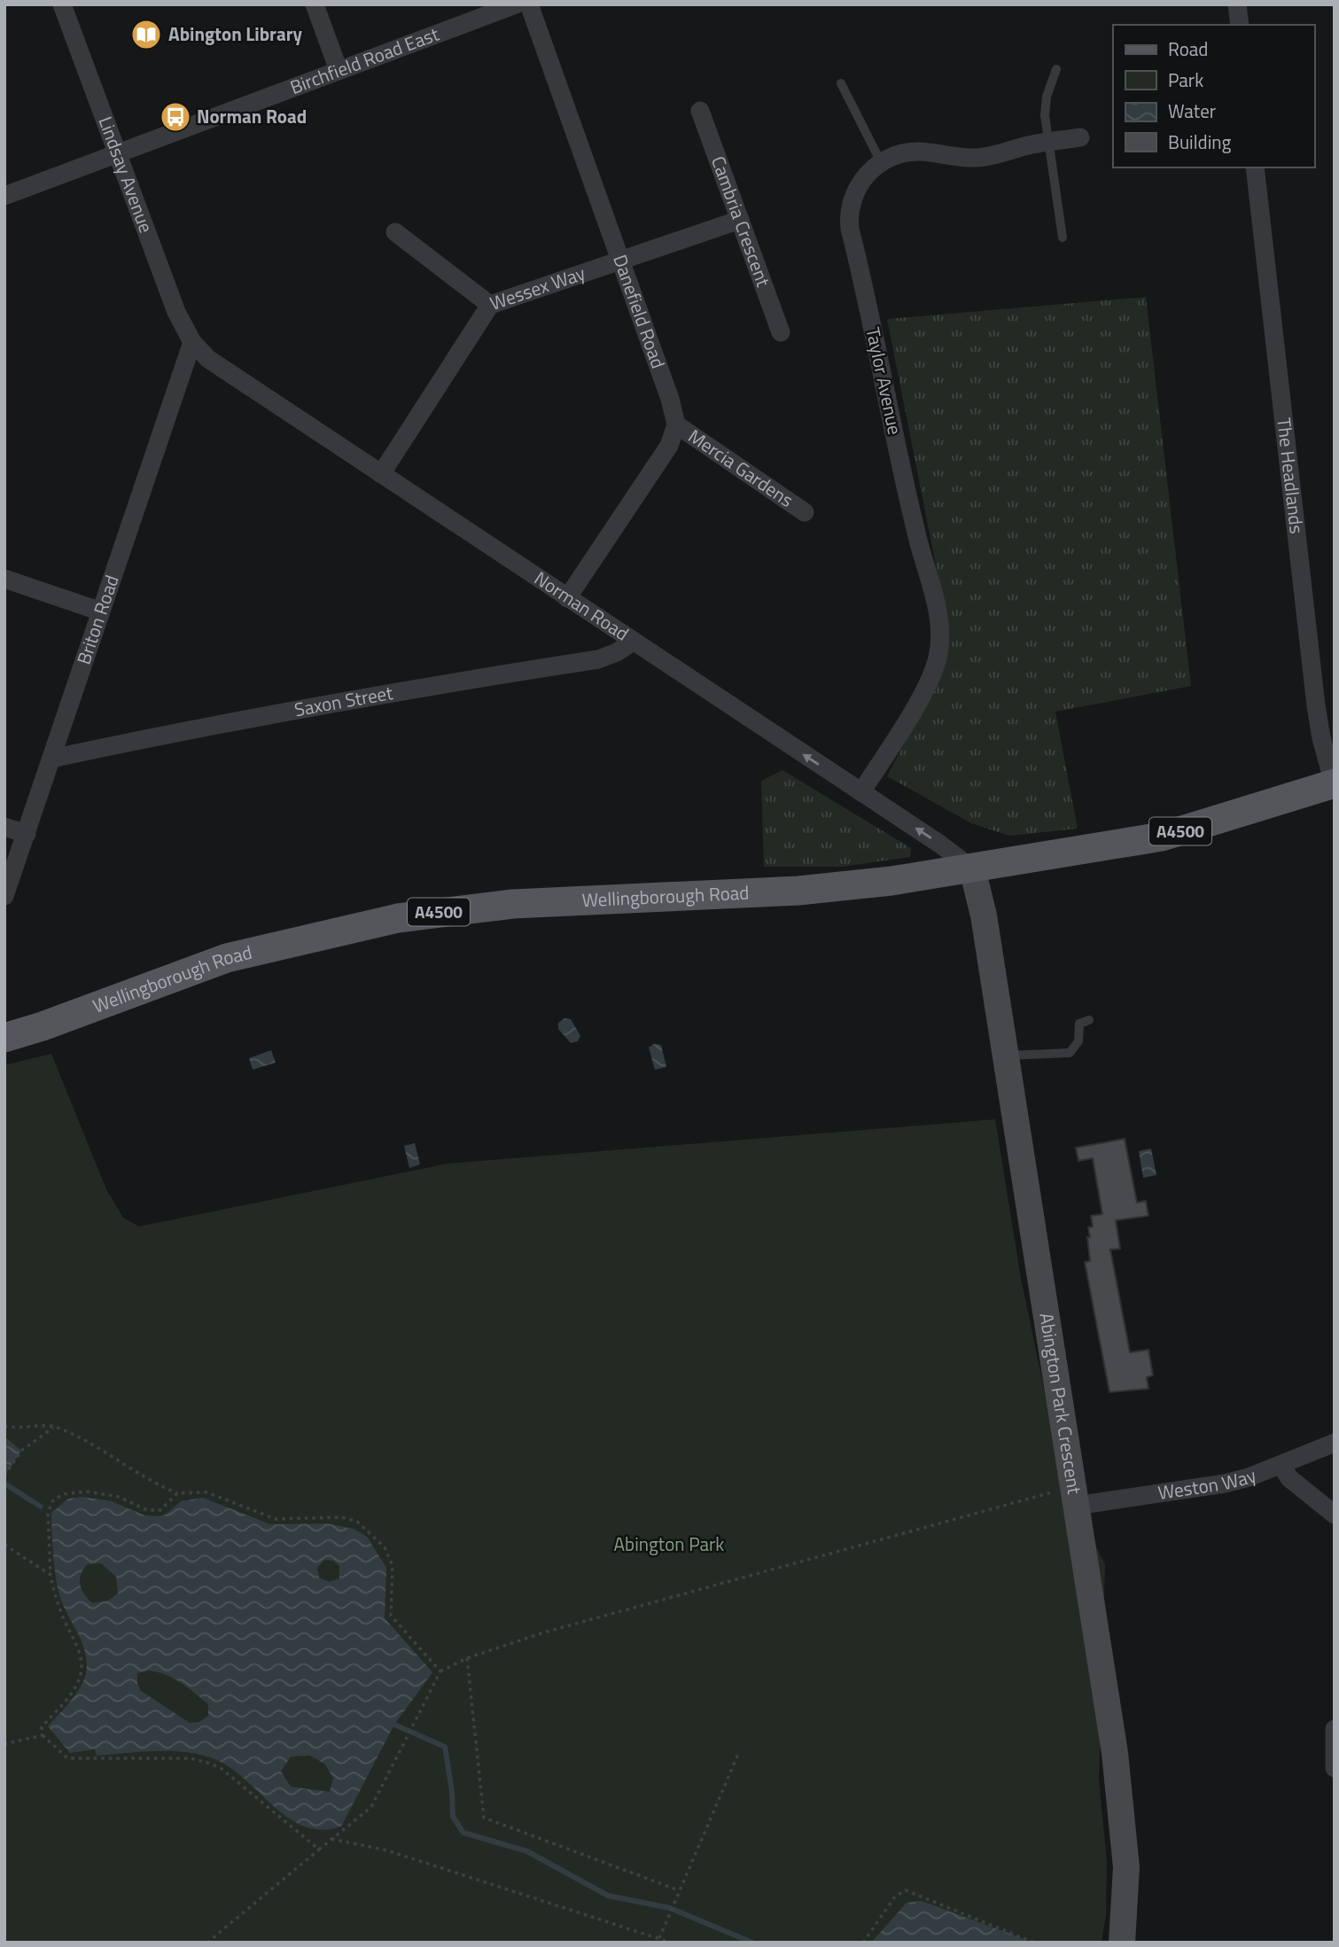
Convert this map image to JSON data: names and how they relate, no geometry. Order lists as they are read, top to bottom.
{
  "streets": {
    "main road": ["A4500", "Wellingborough Road"],
    "street": [
      "Birchfield Road East",
      "Lindsay Avenue",
      "Cambria Crescent",
      "Wessex Way",
      "Danefield Road",
      "Taylor Avenue",
      "Mercia Gardens",
      "The Headlands",
      "Norman Road",
      "Briton Road",
      "Saxon Street",
      "Abington Park Crescent",
      "Weston Way"
    ]
  },
  "crossings": [
    ["Birchfield Road East", "Lindsay Avenue"],
    ["Lindsay Avenue", "Norman Road"],
    ["Lindsay Avenue", "Briton Road"],
    ["Cambria Crescent", "Wessex Way"],
    ["Wessex Way", "Danefield Road"],
    ["Wessex Way", "Norman Road"],
    ["Danefield Road", "Mercia Gardens"],
    ["Taylor Avenue", "Norman Road"],
    ["The Headlands", "Wellingborough Road"],
    ["Norman Road", "Briton Road"],
    ["Norman Road", "Saxon Street"],
    ["Norman Road", "Wellingborough Road"],
    ["Norman Road", "Abington Park Crescent"],
    ["Briton Road", "Saxon Street"],
    ["Wellingborough Road", "Abington Park Crescent"],
    ["Abington Park Crescent", "Weston Way"]
  ],
  "one_way": ["Norman Road"],
  "parks": ["Abington Park"],
  "places": {
    "library": ["Abington Library"],
    "bus stop": ["Norman Road"]
  },
  "legend": [
    "Road",
    "Park",
    "Water",
    "Building"
  ]
}
